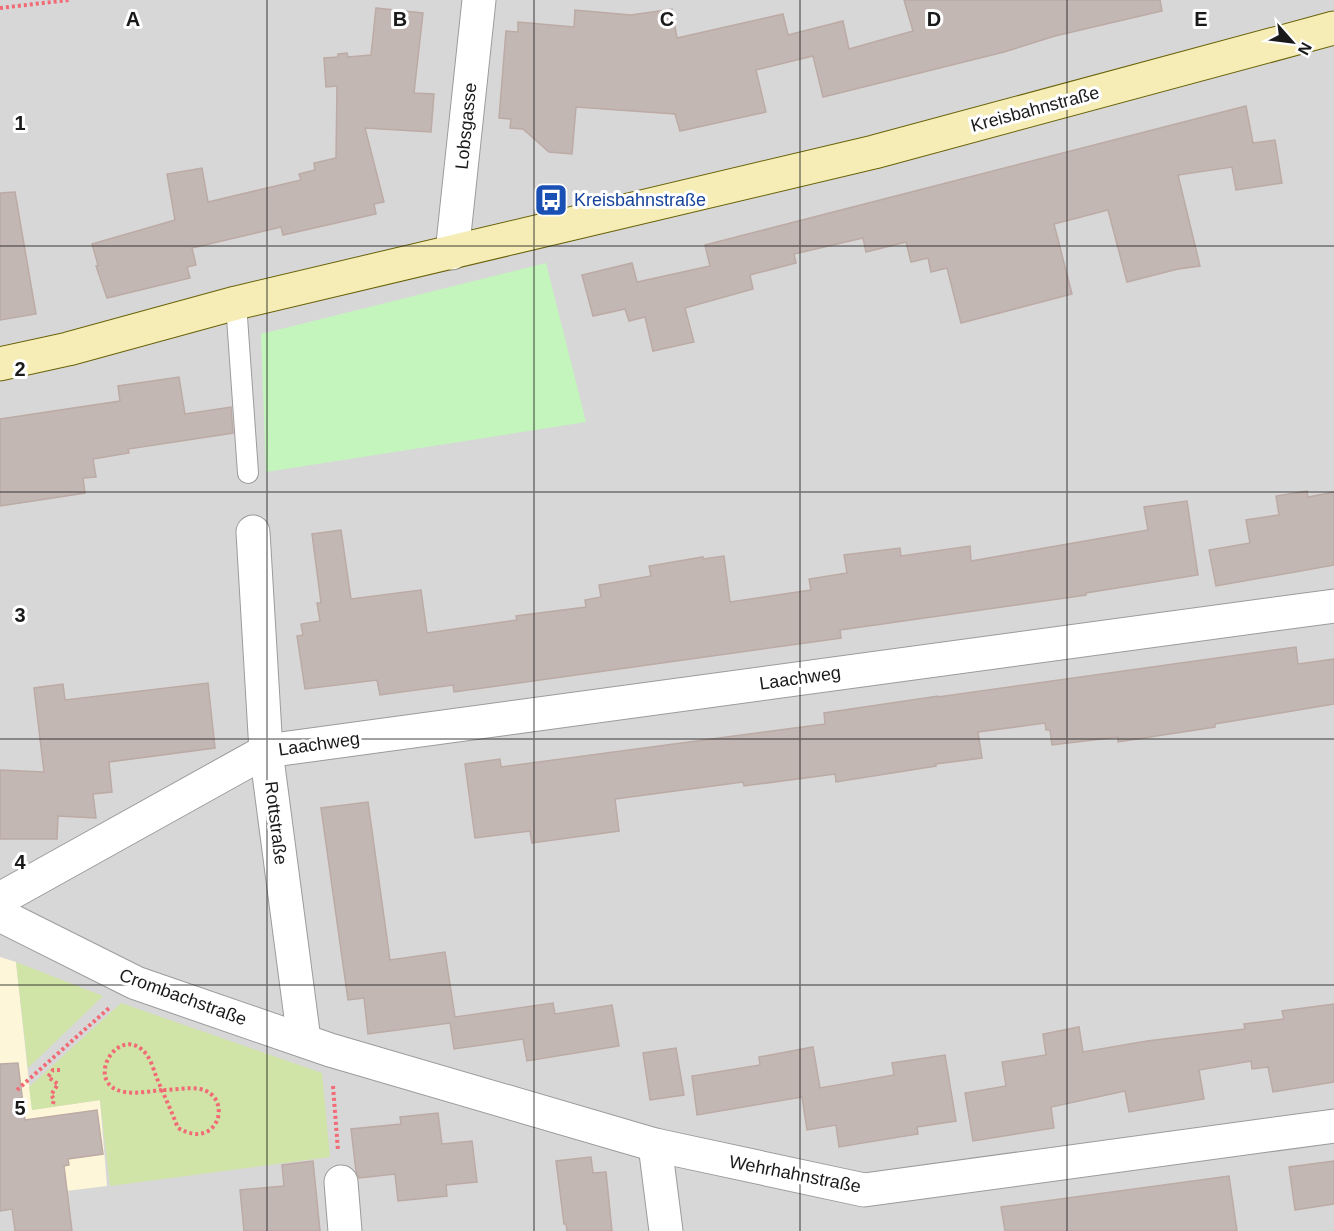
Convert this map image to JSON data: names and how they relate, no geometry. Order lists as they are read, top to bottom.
{
  "streets": {
    "street": [
      "Kreisbahnstraße",
      "Lobsgasse",
      "Laachweg",
      "Rottstraße",
      "Crombachstraße",
      "Wehrhahnstraße"
    ]
  },
  "crossings": [
    ["Kreisbahnstraße", "Lobsgasse"],
    ["Laachweg", "Rottstraße"],
    ["Rottstraße", "Crombachstraße"],
    ["Rottstraße", "Wehrhahnstraße"],
    ["Crombachstraße", "Wehrhahnstraße"]
  ],
  "places": {
    "bus stop": ["Kreisbahnstraße"]
  },
  "north": "bottom right",
  "grid": {
    "columns": [
      "A",
      "B",
      "C",
      "D",
      "E"
    ],
    "rows": [
      "1",
      "2",
      "3",
      "4",
      "5"
    ]
  }
}
